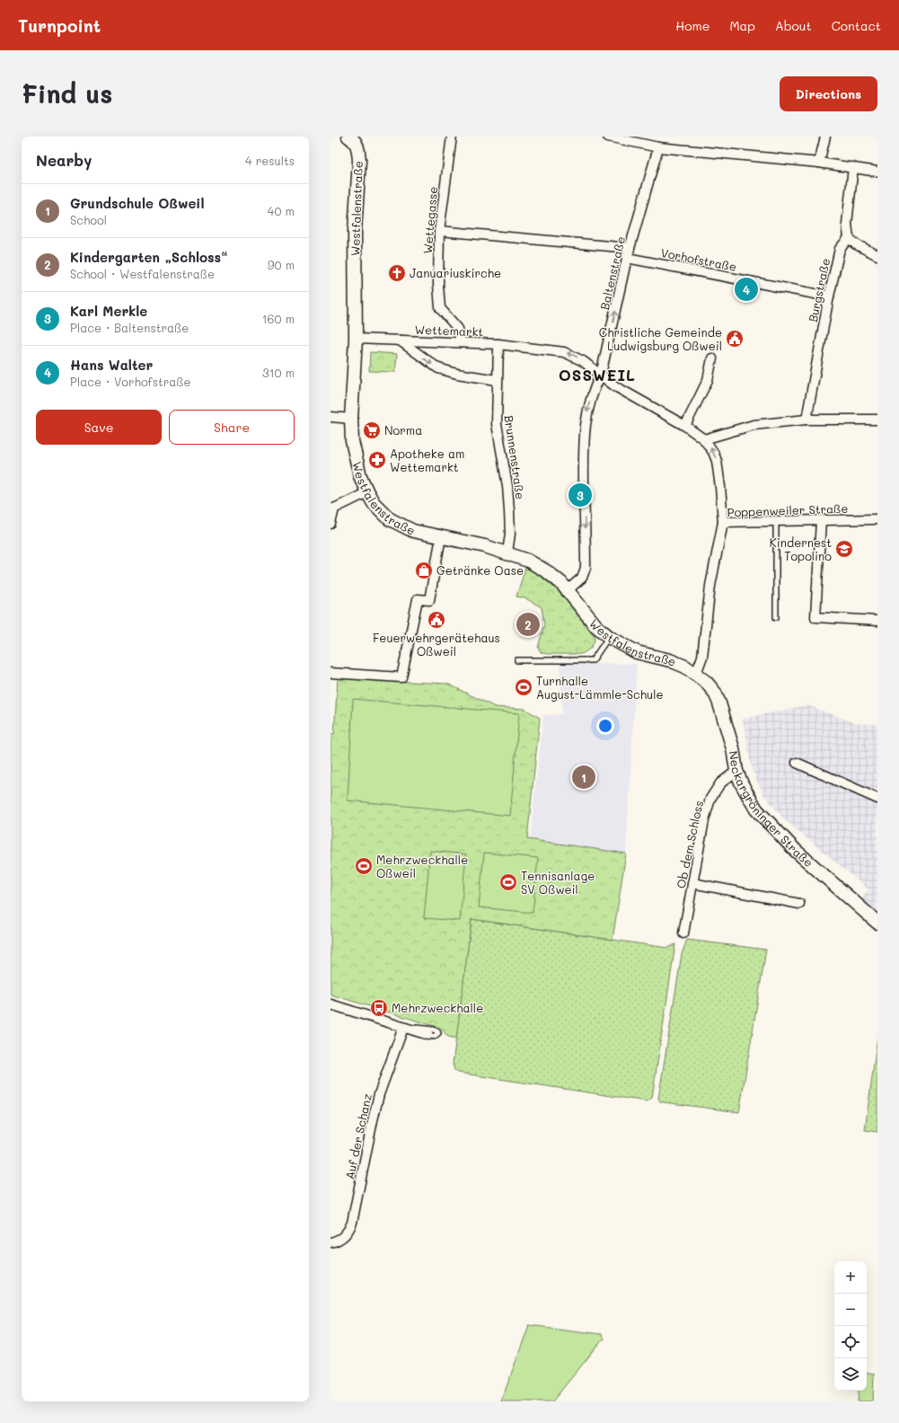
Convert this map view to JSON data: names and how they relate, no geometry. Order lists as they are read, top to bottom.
{
  "streets": {
    "main road": ["Westfalenstraße", "Neckargröninger Straße"],
    "street": [
      "Wettegasse",
      "Vorhofstraße",
      "Baltenstraße",
      "Burgstraße",
      "Wettemarkt",
      "Brunnenstraße",
      "Poppenweiler Straße",
      "Ob dem Schloss",
      "Auf der Schanz"
    ]
  },
  "crossings": [
    ["Westfalenstraße", "Baltenstraße"],
    ["Westfalenstraße", "Wettemarkt"],
    ["Westfalenstraße", "Brunnenstraße"],
    ["Westfalenstraße", "Poppenweiler Straße"],
    ["Westfalenstraße", "Neckargröninger Straße"],
    ["Wettegasse", "Wettemarkt"],
    ["Vorhofstraße", "Baltenstraße"],
    ["Vorhofstraße", "Burgstraße"],
    ["Baltenstraße", "Wettemarkt"],
    ["Wettemarkt", "Brunnenstraße"],
    ["Poppenweiler Straße", "Neckargröninger Straße"],
    ["Neckargröninger Straße", "Ob dem Schloss"]
  ],
  "districts": ["OSSWEIL"],
  "places": {
    "church": ["Januariuskirche"],
    "public building": ["Christliche Gemeinde Ludwigsburg Oßweil", "Feuerwehrgerätehaus Oßweil"],
    "supermarket": ["Norma"],
    "pharmacy": ["Apotheke am Wettemarkt"],
    "school or university": ["Kindernest Topolino"],
    "shop": ["Getränke Oase"],
    "sports": ["Turnhalle August-Lämmle-Schule", "Mehrzweckhalle Oßweil", "Tennisanlage SV Oßweil"],
    "bus stop": ["Mehrzweckhalle"]
  },
  "page": {
    "header": "Turnpoint",
    "nav": [
      "Home",
      "Map",
      "About",
      "Contact"
    ],
    "buttons": [
      "Directions",
      ["Save", "Share"]
    ],
    "title": "Find us",
    "heading": ["Nearby", "4 results"],
    "list": [
      {
        "mark": "1",
        "name": "Grundschule Oßweil",
        "note": "School",
        "value": "40 m"
      },
      {
        "mark": "2",
        "name": "Kindergarten „Schloss“",
        "note": "School · Westfalenstraße",
        "value": "90 m"
      },
      {
        "mark": "3",
        "name": "Karl Merkle",
        "note": "Place · Baltenstraße",
        "value": "160 m"
      },
      {
        "mark": "4",
        "name": "Hans Walter",
        "note": "Place · Vorhofstraße",
        "value": "310 m"
      }
    ],
    "pins": [
      "4",
      "3",
      "2",
      "1"
    ],
    "map_buttons": ["+", "−"]
  }
}
